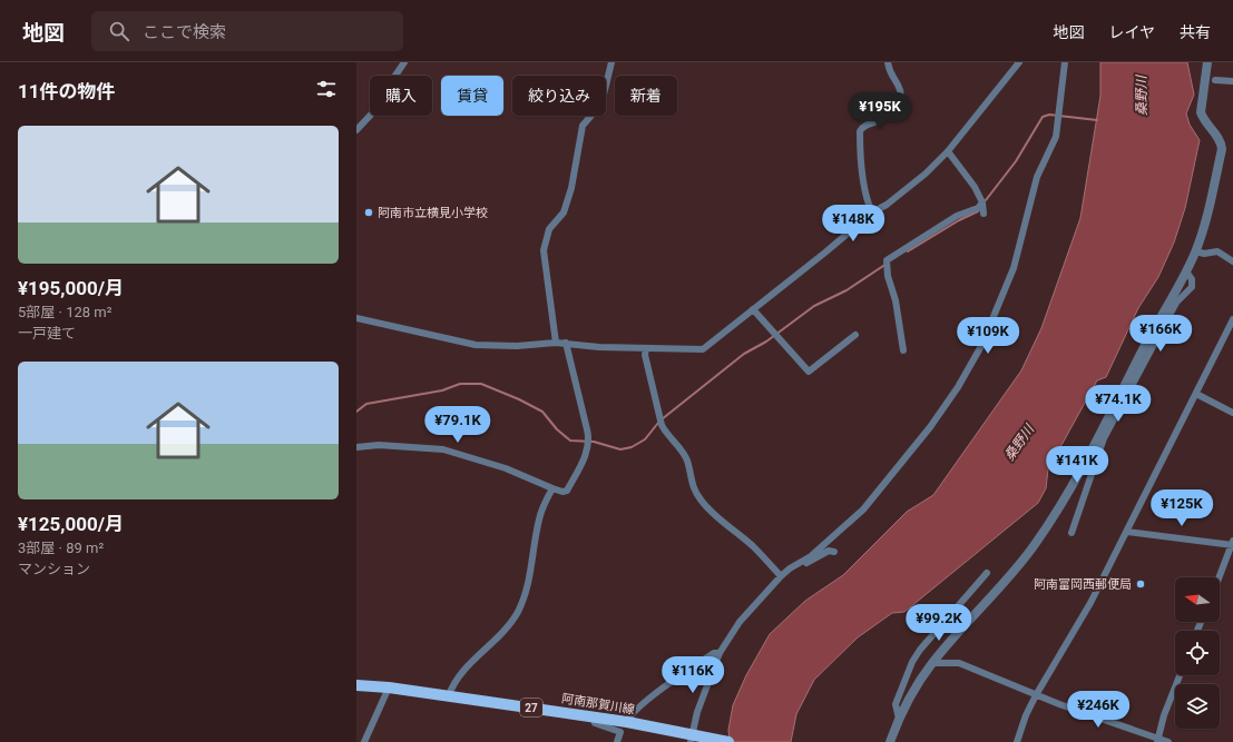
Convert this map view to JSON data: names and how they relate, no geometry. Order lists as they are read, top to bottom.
{
  "streets": {
    "main road": ["阿南那賀川線", "27"]
  },
  "water": ["桑野川"],
  "places": ["阿南市立横見小学校", "阿南富岡西郵便局"],
  "north": "left",
  "page": {
    "header": "地図",
    "search": "ここで検索",
    "nav": ["地図", "レイヤ", "共有"],
    "heading": "11件の物件",
    "chip": [
      "購入",
      "賃貸",
      "絞り込み",
      "新着"
    ],
    "price": [
      "¥195K",
      "¥148K",
      "¥166K",
      "¥109K",
      "¥74.1K",
      "¥79.1K",
      "¥141K",
      "¥125K",
      "¥99.2K",
      "¥116K",
      "¥246K"
    ],
    "list": [
      {
        "name": "¥195,000/月",
        "note": "5部屋 · 128 m² · 一戸建て"
      },
      {
        "name": "¥125,000/月",
        "note": "3部屋 · 89 m² · マンション"
      }
    ]
  }
}
